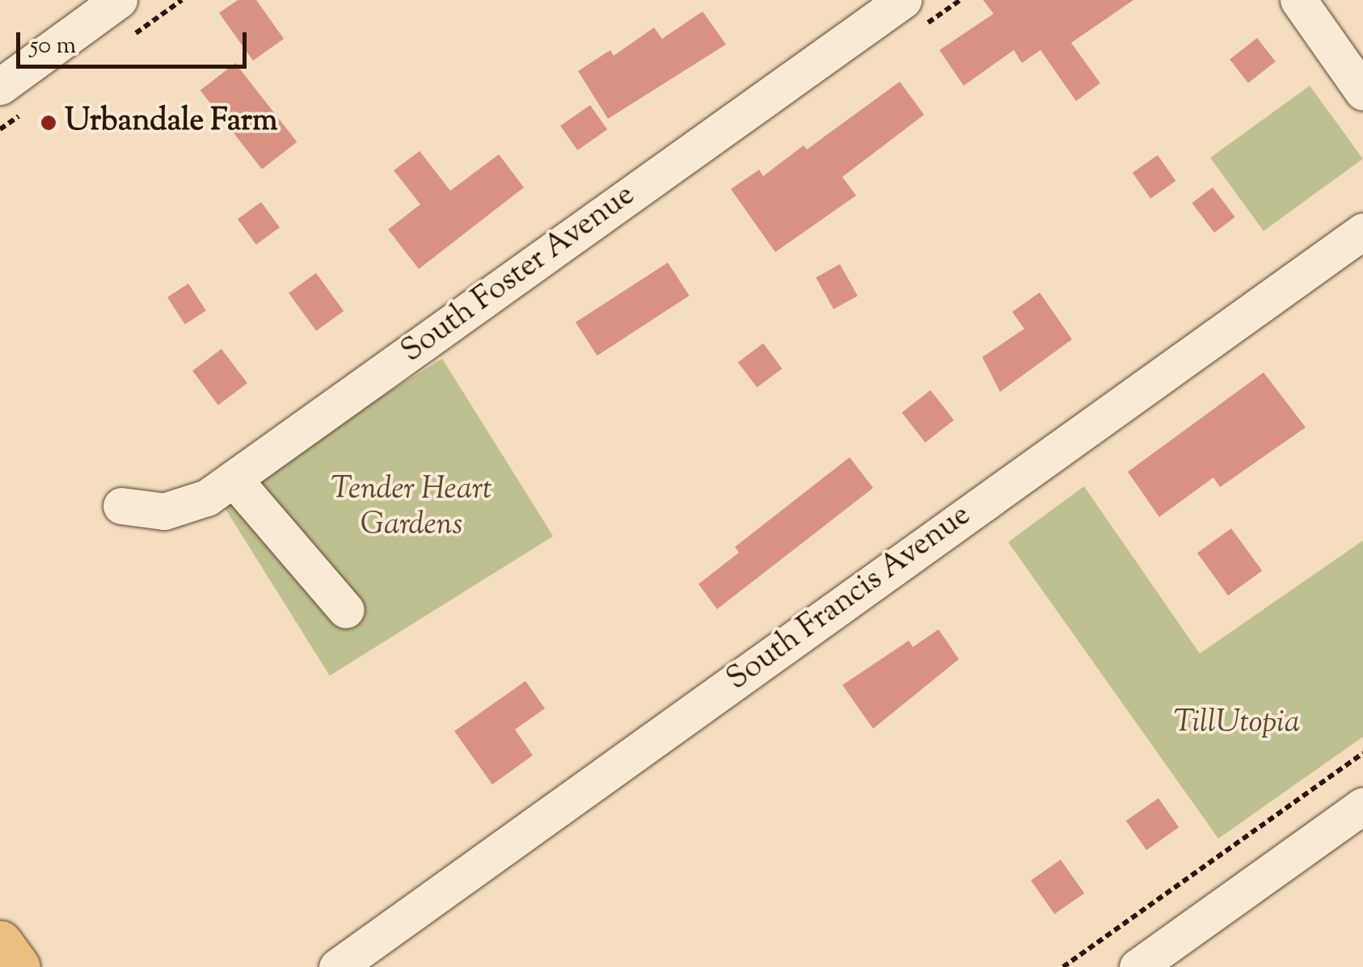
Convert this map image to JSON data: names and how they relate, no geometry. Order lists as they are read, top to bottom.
{
  "streets": {
    "street": ["South Foster Avenue", "South Francis Avenue"]
  },
  "parks": ["Tender Heart Gardens", "TillUtopia"],
  "places": ["Urbandale Farm"],
  "scale_bar": "50 m"
}
